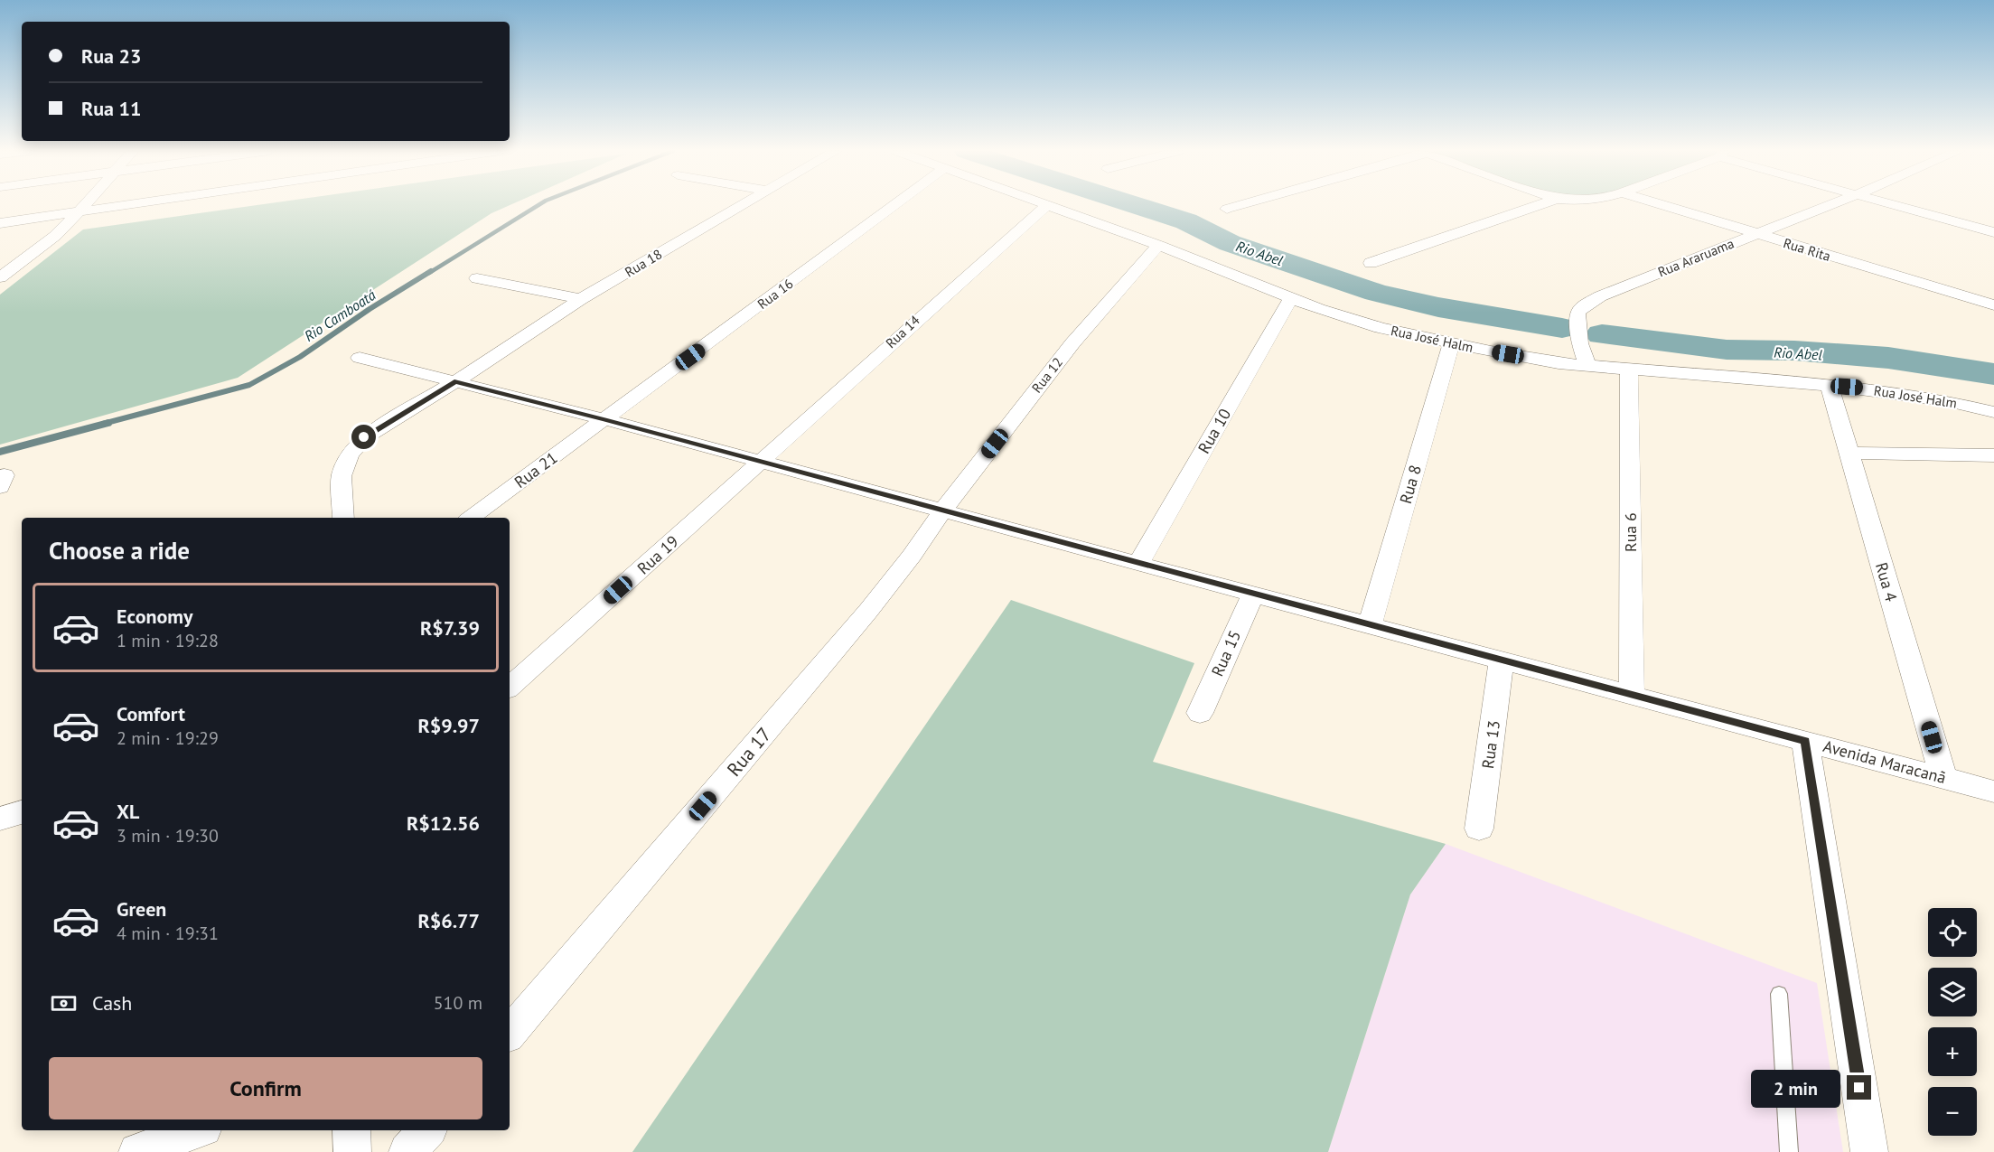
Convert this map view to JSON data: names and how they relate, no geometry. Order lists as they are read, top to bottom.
{
  "streets": {
    "street": [
      "Rua Rita",
      "Rua Araruama",
      "Rua 18",
      "Rua 16",
      "Rua 14",
      "Rua José Halm",
      "Rua 12",
      "Rua 10",
      "Rua 21",
      "Rua 8",
      "Rua 6",
      "Rua 19",
      "Rua 4",
      "Rua 15",
      "Rua 13",
      "Rua 17",
      "Avenida Maracanã"
    ]
  },
  "crossings": [
    ["Rua Rita", "Rua Araruama"],
    ["Rua Araruama", "Rua José Halm"],
    ["Rua 18", "Avenida Maracanã"],
    ["Rua 16", "Rua 21"],
    ["Rua 16", "Avenida Maracanã"],
    ["Rua 14", "Rua 19"],
    ["Rua 14", "Avenida Maracanã"],
    ["Rua José Halm", "Rua 12"],
    ["Rua José Halm", "Rua 10"],
    ["Rua José Halm", "Rua 8"],
    ["Rua José Halm", "Rua 6"],
    ["Rua José Halm", "Rua 4"],
    ["Rua 12", "Rua 17"],
    ["Rua 12", "Avenida Maracanã"],
    ["Rua 10", "Avenida Maracanã"],
    ["Rua 21", "Avenida Maracanã"],
    ["Rua 8", "Avenida Maracanã"],
    ["Rua 6", "Avenida Maracanã"],
    ["Rua 19", "Avenida Maracanã"],
    ["Rua 4", "Avenida Maracanã"],
    ["Rua 15", "Avenida Maracanã"],
    ["Rua 13", "Avenida Maracanã"],
    ["Rua 17", "Avenida Maracanã"]
  ],
  "water": ["Rio Abel", "Rio Camboatá"],
  "page": {
    "banner": ["Rua 23", "Rua 11"],
    "heading": "Choose a ride",
    "list": [
      {
        "name": "Economy",
        "note": "1 min · 19:28",
        "value": "R$7.39"
      },
      {
        "name": "Comfort",
        "note": "2 min · 19:29",
        "value": "R$9.97"
      },
      {
        "name": "XL",
        "note": "3 min · 19:30",
        "value": "R$12.56"
      },
      {
        "name": "Green",
        "note": "4 min · 19:31",
        "value": "R$6.77"
      }
    ],
    "map_buttons": ["+", "−"],
    "pay": ["Cash", "510 m"],
    "buttons": "Confirm",
    "bubble": "2 min"
  }
}
